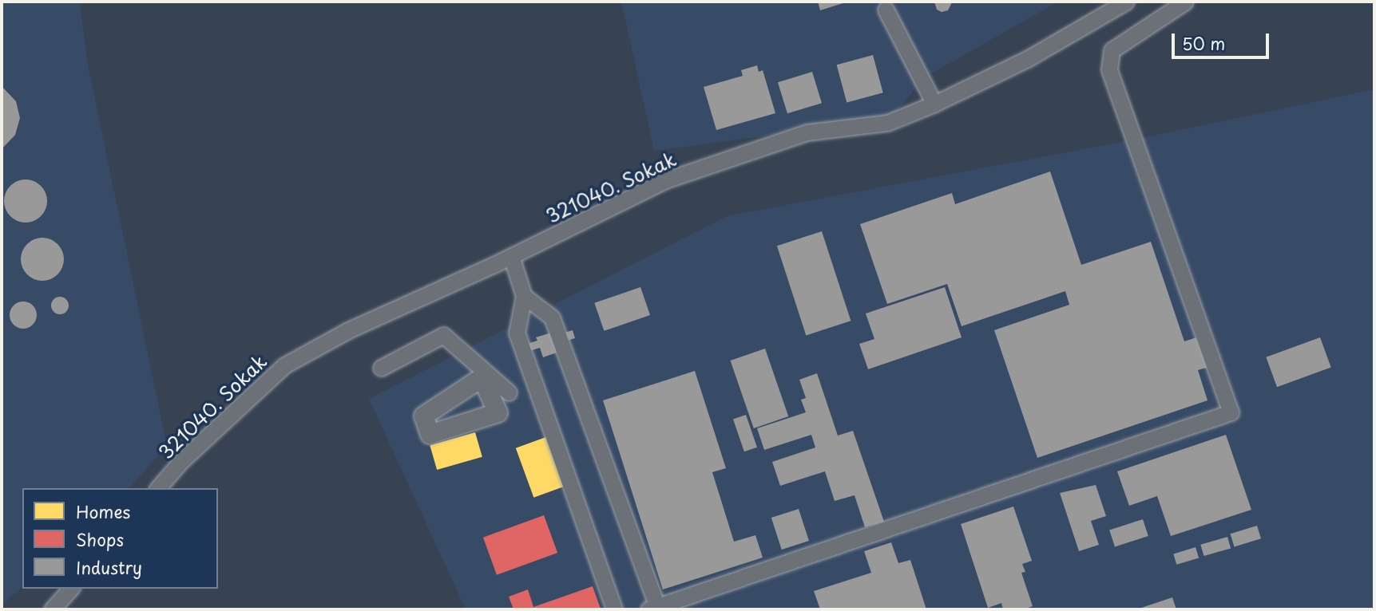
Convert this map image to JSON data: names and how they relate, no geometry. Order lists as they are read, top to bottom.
{
  "streets": {
    "street": ["321040. Sokak"]
  },
  "legend": ["Homes", "Shops", "Industry"],
  "scale_bar": "50 m"
}
